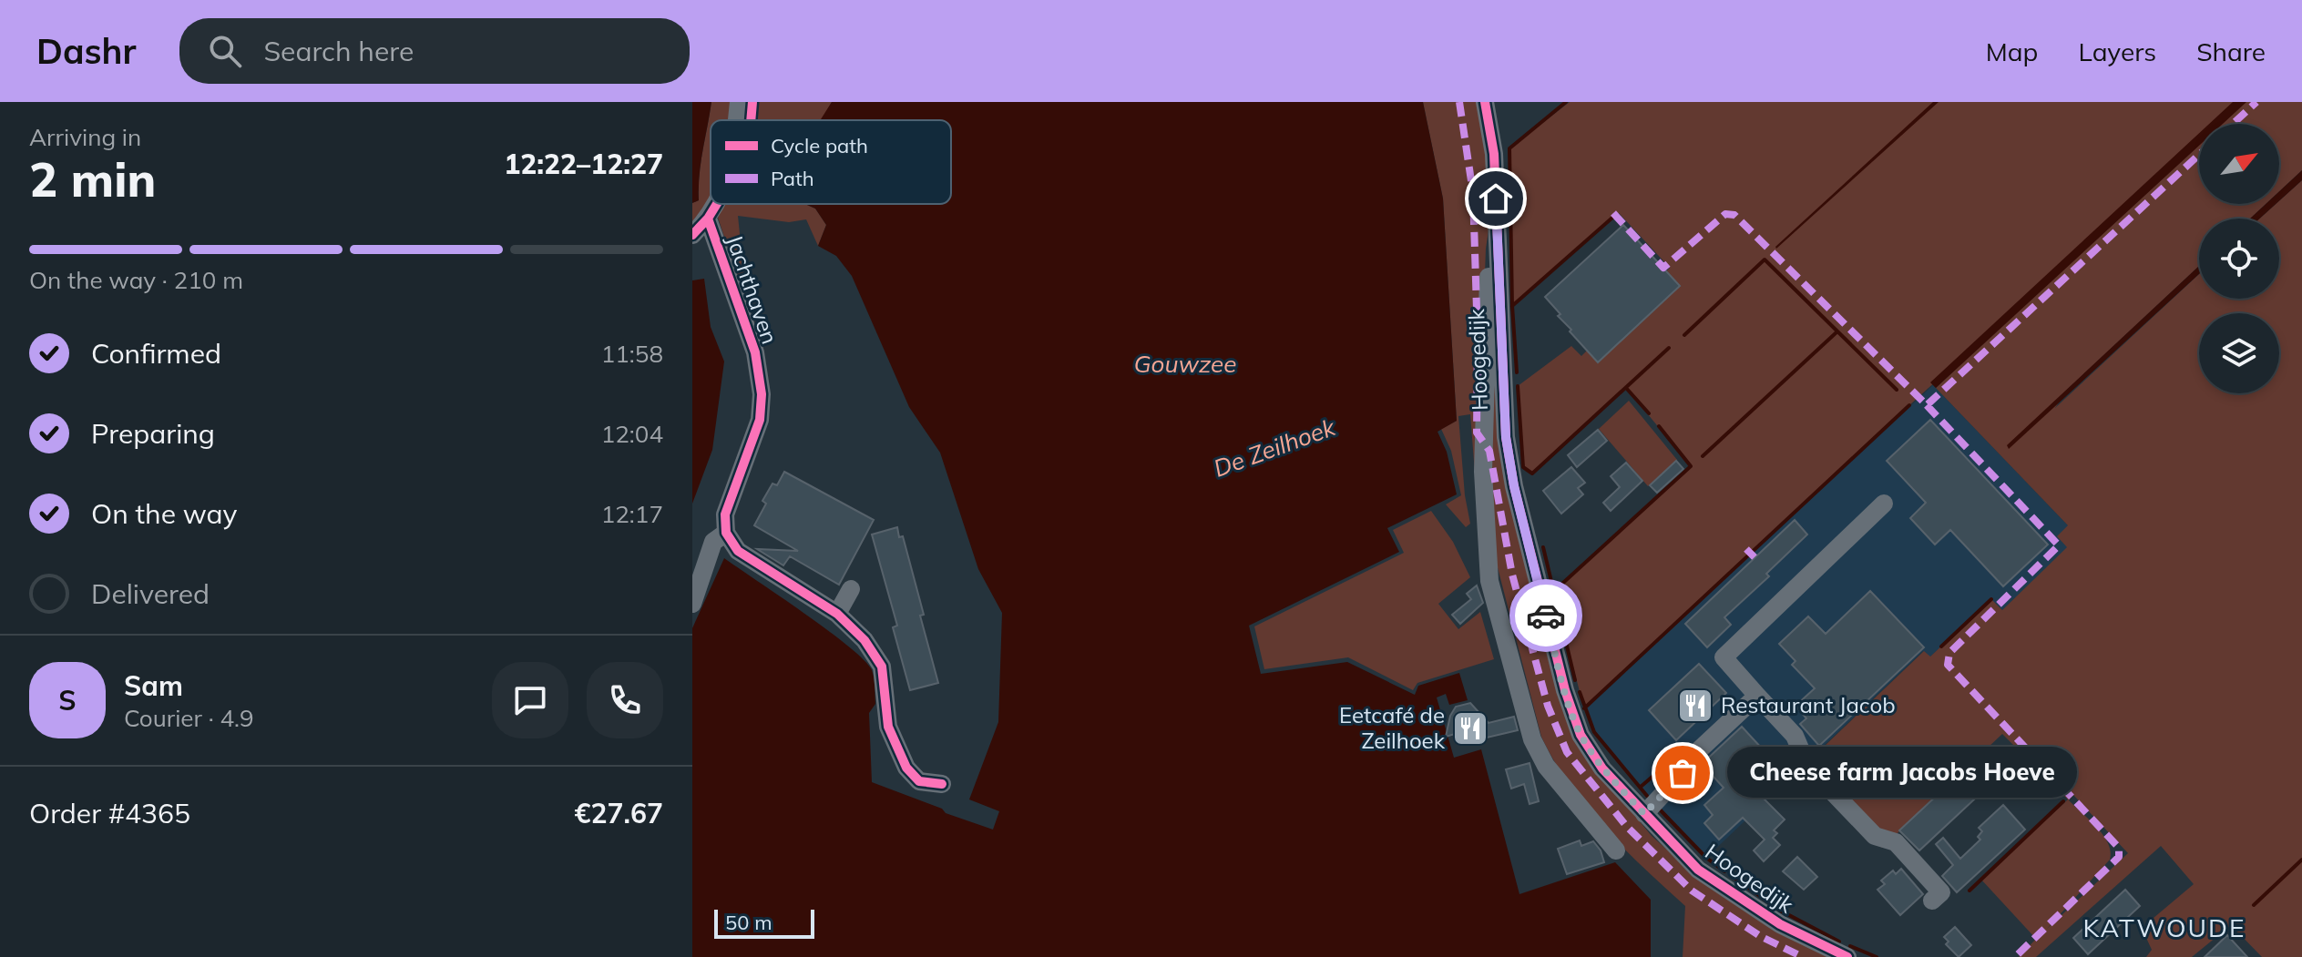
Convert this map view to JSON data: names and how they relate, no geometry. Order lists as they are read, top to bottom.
{
  "streets": {
    "street": ["Jachthaven", "Hoogedijk"]
  },
  "districts": ["KATWOUDE"],
  "water": ["Gouwzee", "De Zeilhoek"],
  "places": {
    "restaurant": ["Restaurant Jacob", "Eetcafé de Zeilhoek"],
    "other": ["Cheese farm Jacobs Hoeve"]
  },
  "legend": ["Cycle path", "Path"],
  "scale_bar": "50 m",
  "north": "top right",
  "page": {
    "header": "Dashr",
    "search": "Search here",
    "nav": ["Map", "Layers", "Share"],
    "heading": ["2 min", "Arriving in", "12:22–12:27"],
    "panel": [
      "Sam",
      "Courier · 4.9",
      "Order #4365",
      "€27.67"
    ],
    "bar": "On the way · 210 m",
    "list": [
      ["Confirmed", "11:58"],
      ["Preparing", "12:04"],
      ["On the way", "12:17"],
      "Delivered"
    ],
    "round": "S",
    "bubble": "Cheese farm Jacobs Hoeve",
    "scale": "50 m"
  }
}
